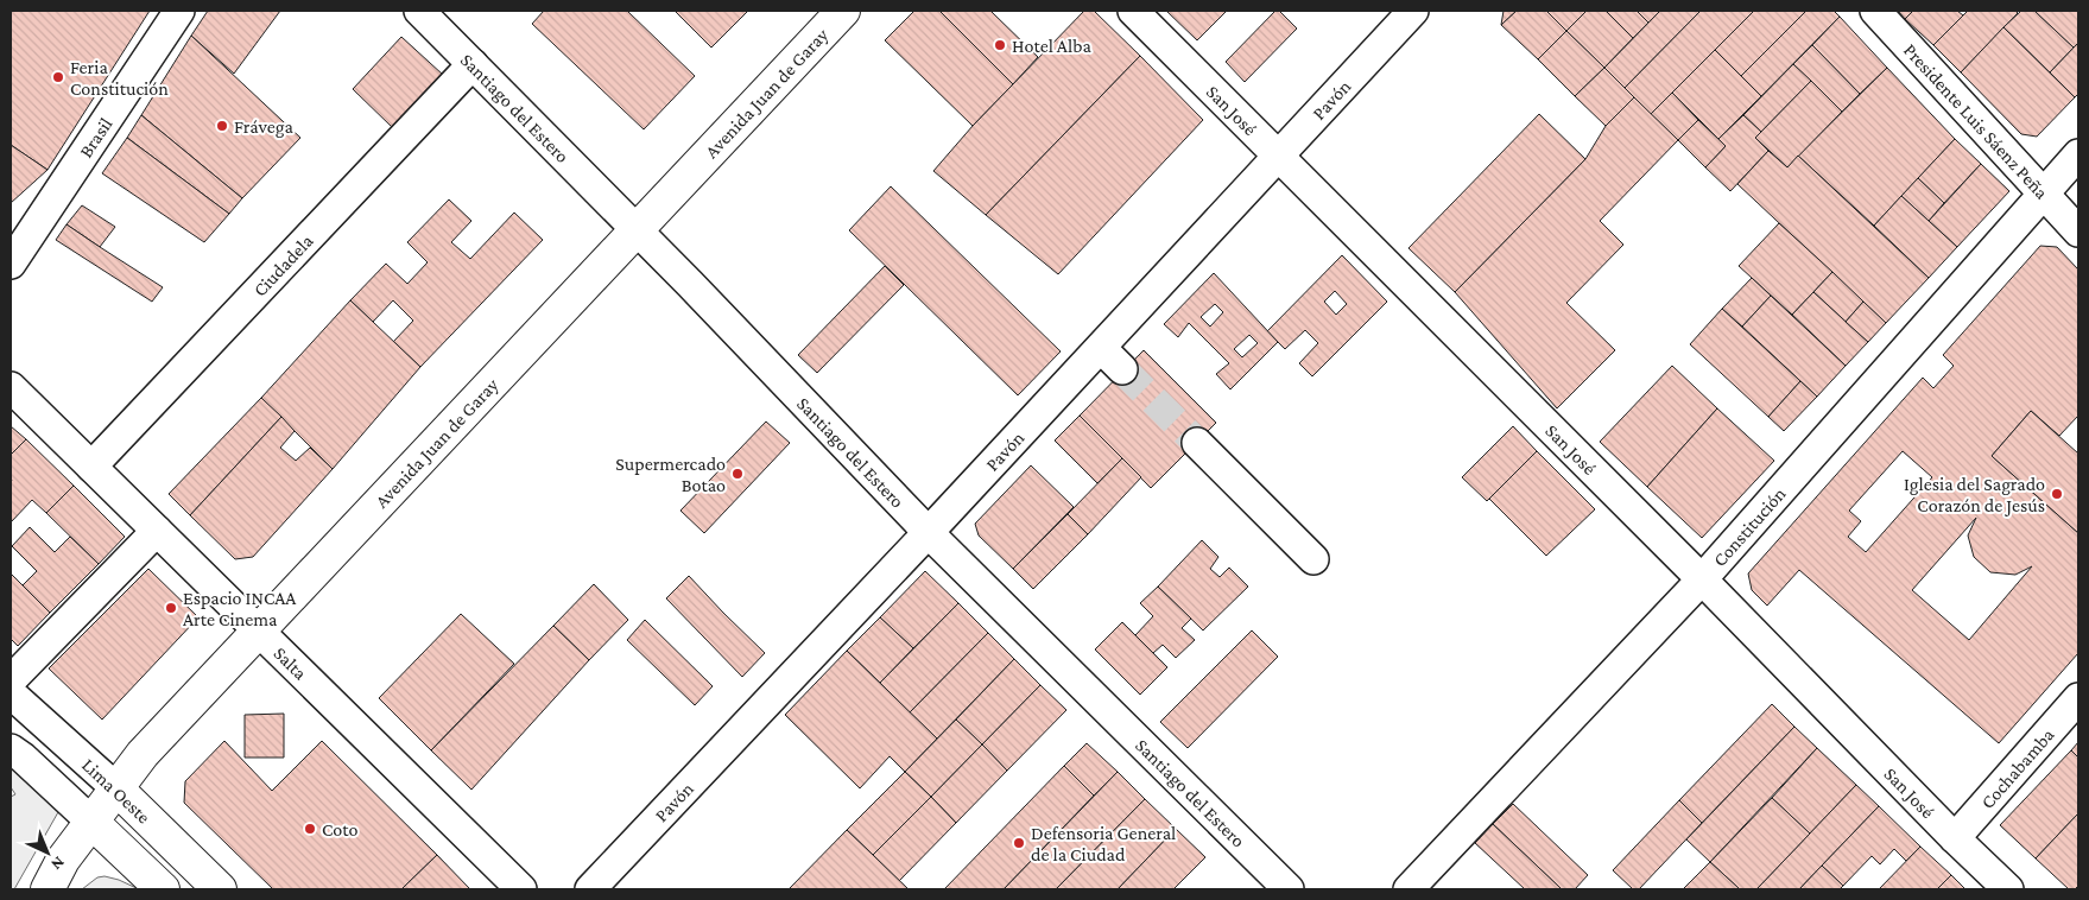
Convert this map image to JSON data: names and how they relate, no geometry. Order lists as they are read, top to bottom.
{
  "streets": {
    "main road": ["Avenida Juan de Garay", "Lima Oeste"],
    "street": [
      "Pavón",
      "Santiago del Estero",
      "San José",
      "Presidente Luis Sáenz Peña",
      "Brasil",
      "Ciudadela",
      "Constitución",
      "Salta",
      "Cochabamba"
    ]
  },
  "crossings": [
    ["Avenida Juan de Garay", "Santiago del Estero"],
    ["Avenida Juan de Garay", "Salta"],
    ["Avenida Juan de Garay", "Lima Oeste"],
    ["Pavón", "Santiago del Estero"],
    ["Pavón", "San José"],
    ["Santiago del Estero", "Ciudadela"],
    ["San José", "Constitución"],
    ["San José", "Cochabamba"],
    ["Presidente Luis Sáenz Peña", "Constitución"],
    ["Ciudadela", "Salta"]
  ],
  "places": [
    "Hotel Alba",
    "Feria Constitución",
    "Frávega",
    "Supermercado Botao",
    "Iglesia del Sagrado Corazón de Jesús",
    "Espacio INCAA Arte Cinema",
    "Coto",
    "Defensoria General de la Ciudad"
  ],
  "north": "bottom right"
}
